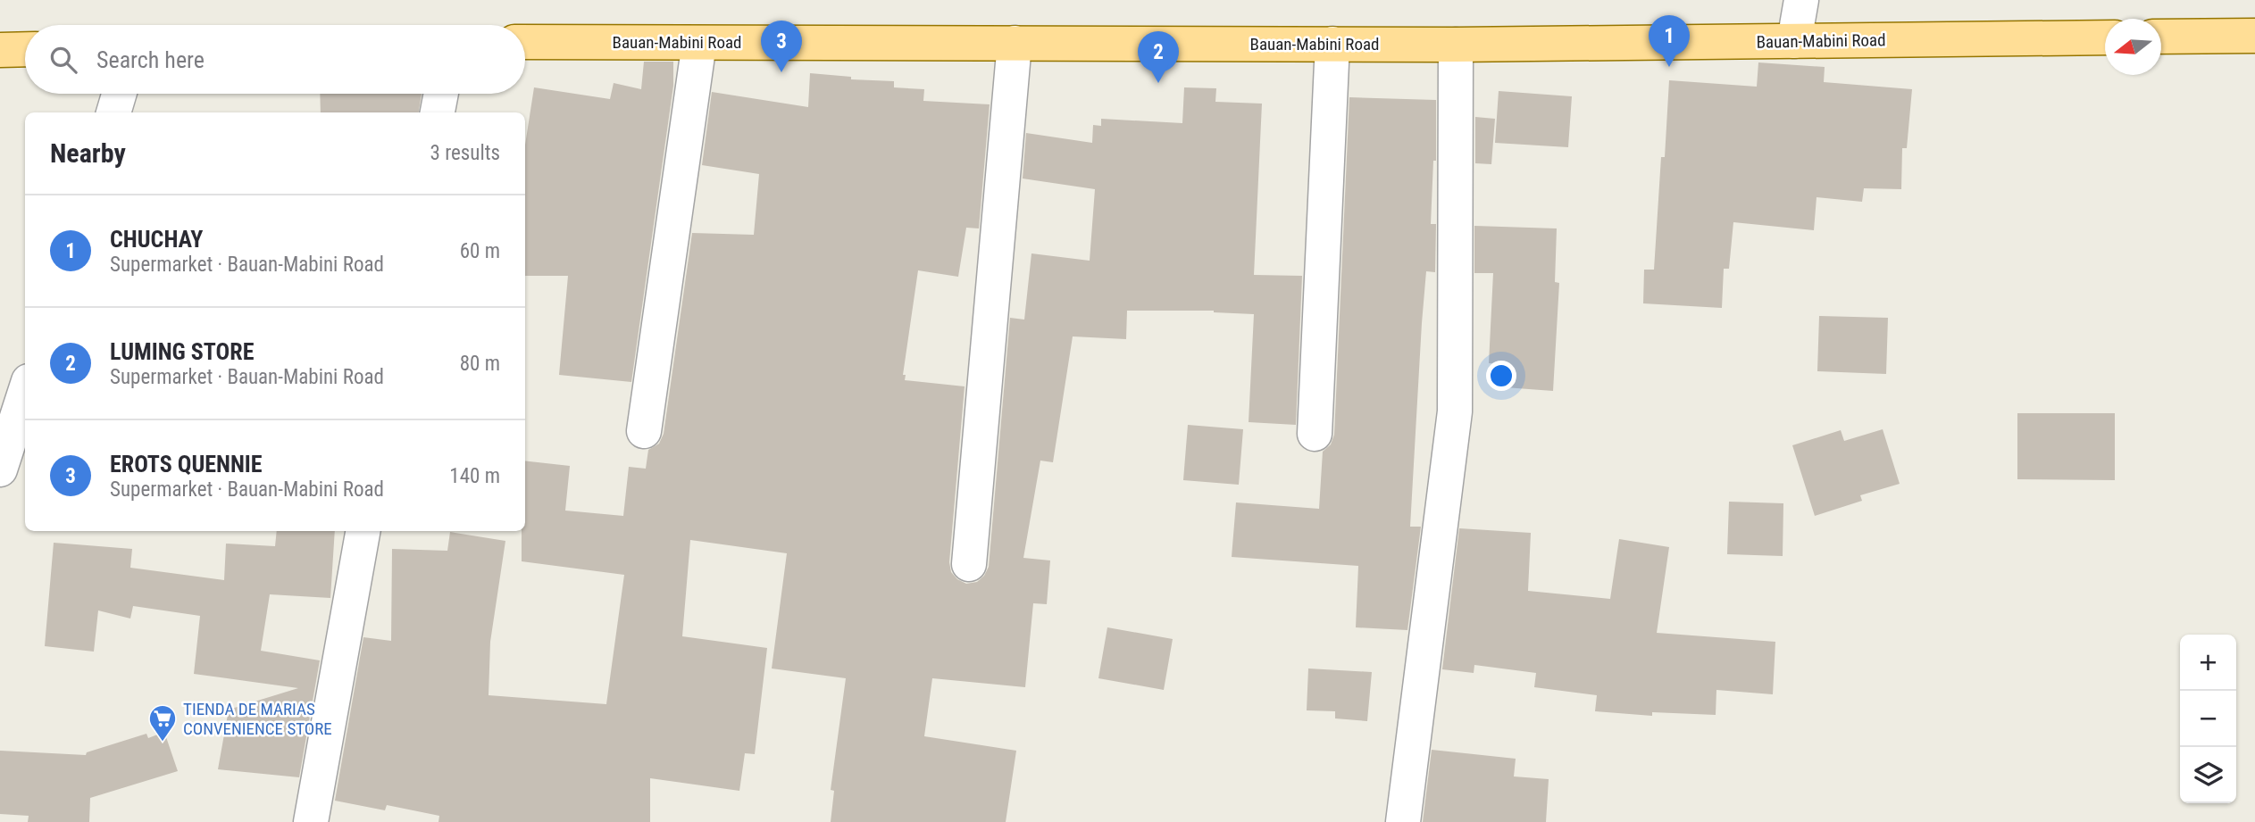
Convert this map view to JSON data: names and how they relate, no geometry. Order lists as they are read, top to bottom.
{
  "streets": {
    "main road": ["Bauan-Mabini Road"]
  },
  "places": {
    "supermarket": ["TIENDA DE MARIAS CONVENIENCE STORE"]
  },
  "north": "left",
  "page": {
    "pins": ["1", "3", "2"],
    "search": "Search here",
    "heading": ["Nearby", "3 results"],
    "list": [
      {
        "mark": "1",
        "name": "CHUCHAY",
        "note": "Supermarket · Bauan-Mabini Road",
        "value": "60 m"
      },
      {
        "mark": "2",
        "name": "LUMING STORE",
        "note": "Supermarket · Bauan-Mabini Road",
        "value": "80 m"
      },
      {
        "mark": "3",
        "name": "EROTS QUENNIE",
        "note": "Supermarket · Bauan-Mabini Road",
        "value": "140 m"
      }
    ],
    "map_buttons": ["+", "−"]
  }
}
